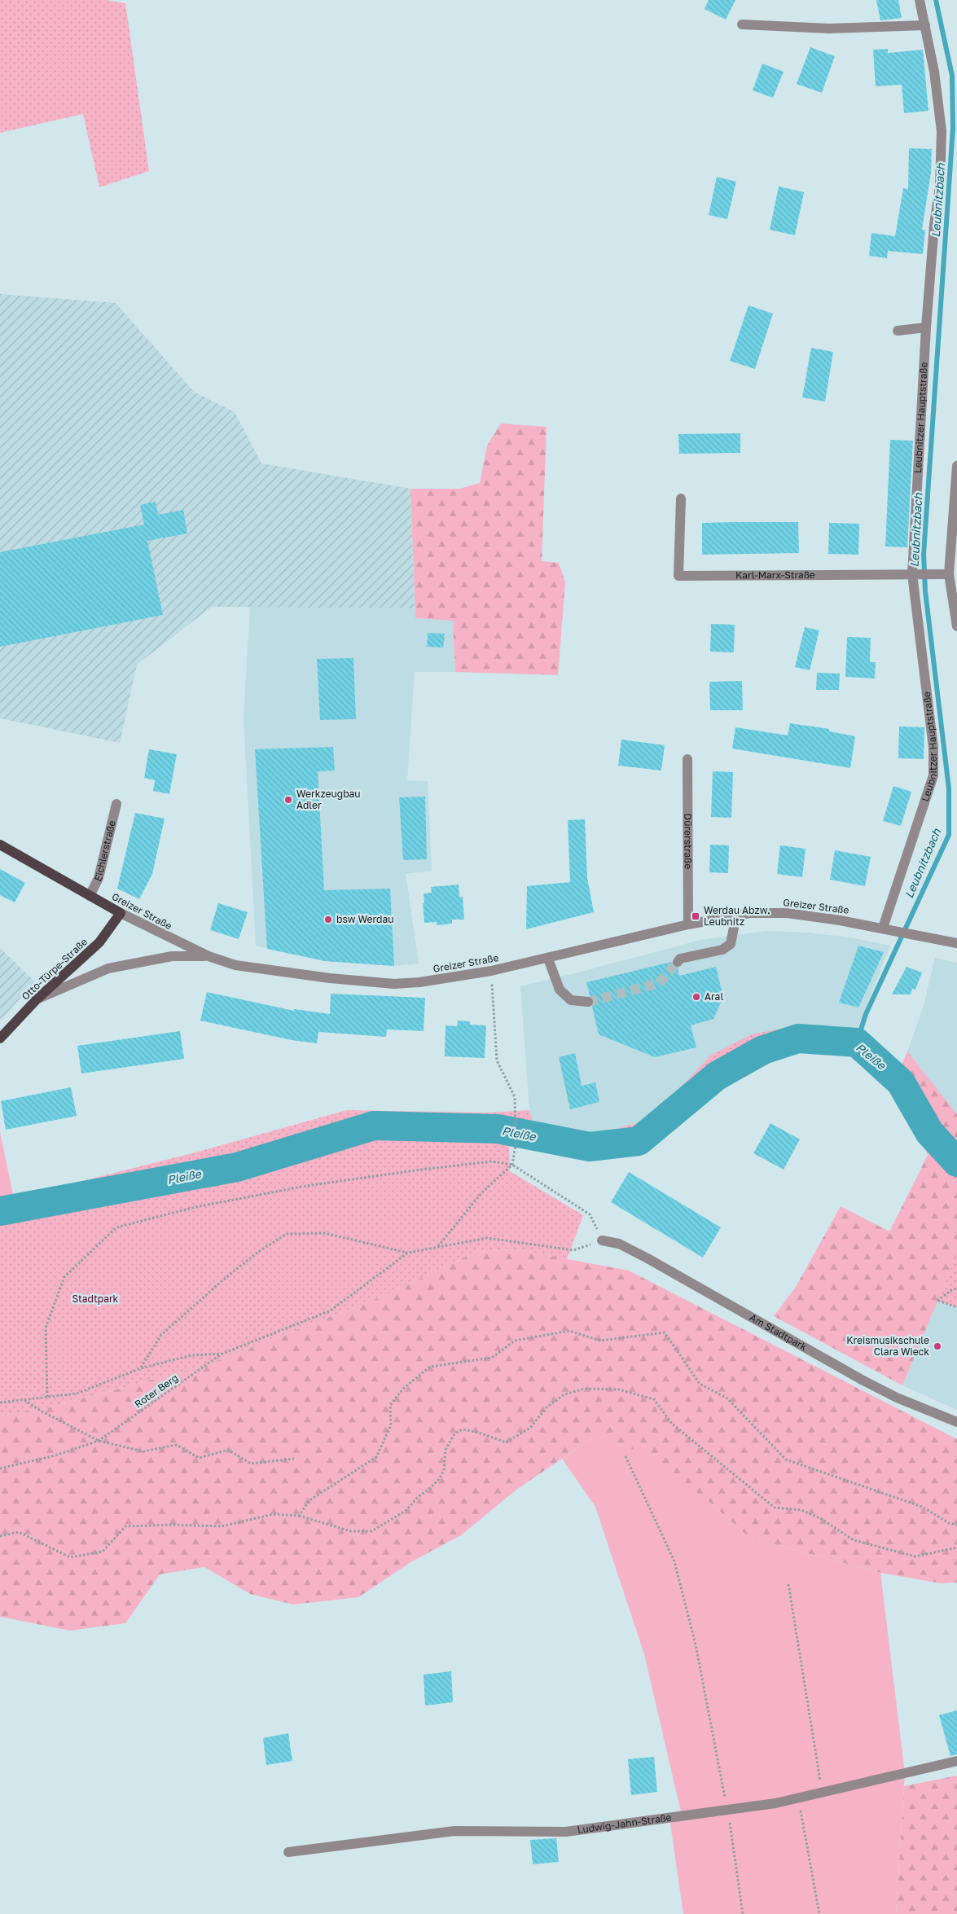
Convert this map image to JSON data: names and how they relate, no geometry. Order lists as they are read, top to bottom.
{
  "streets": {
    "main road": ["Greizer Straße", "Otto-Türpe-Straße"],
    "street": [
      "Leubnitzer Hauptstraße",
      "Karl-Marx-Straße",
      "Dürerstraße",
      "Eichlerstraße",
      "Am Stadtpark",
      "Ludwig-Jahn-Straße"
    ],
    "path": ["Roter Berg"]
  },
  "crossings": [
    ["Leubnitzer Hauptstraße", "Karl-Marx-Straße"],
    ["Leubnitzer Hauptstraße", "Greizer Straße"],
    ["Dürerstraße", "Greizer Straße"],
    ["Eichlerstraße", "Greizer Straße"],
    ["Greizer Straße", "Otto-Türpe-Straße"]
  ],
  "water": ["Leubnitzbach", "Pleiße"],
  "parks": ["Stadtpark"],
  "places": {
    "other": [
      "Werkzeugbau Adler",
      "bsw Werdau",
      "Aral",
      "Kreismusikschule Clara Wieck"
    ],
    "transit": ["Werdau Abzw. Leubnitz"]
  }
}
